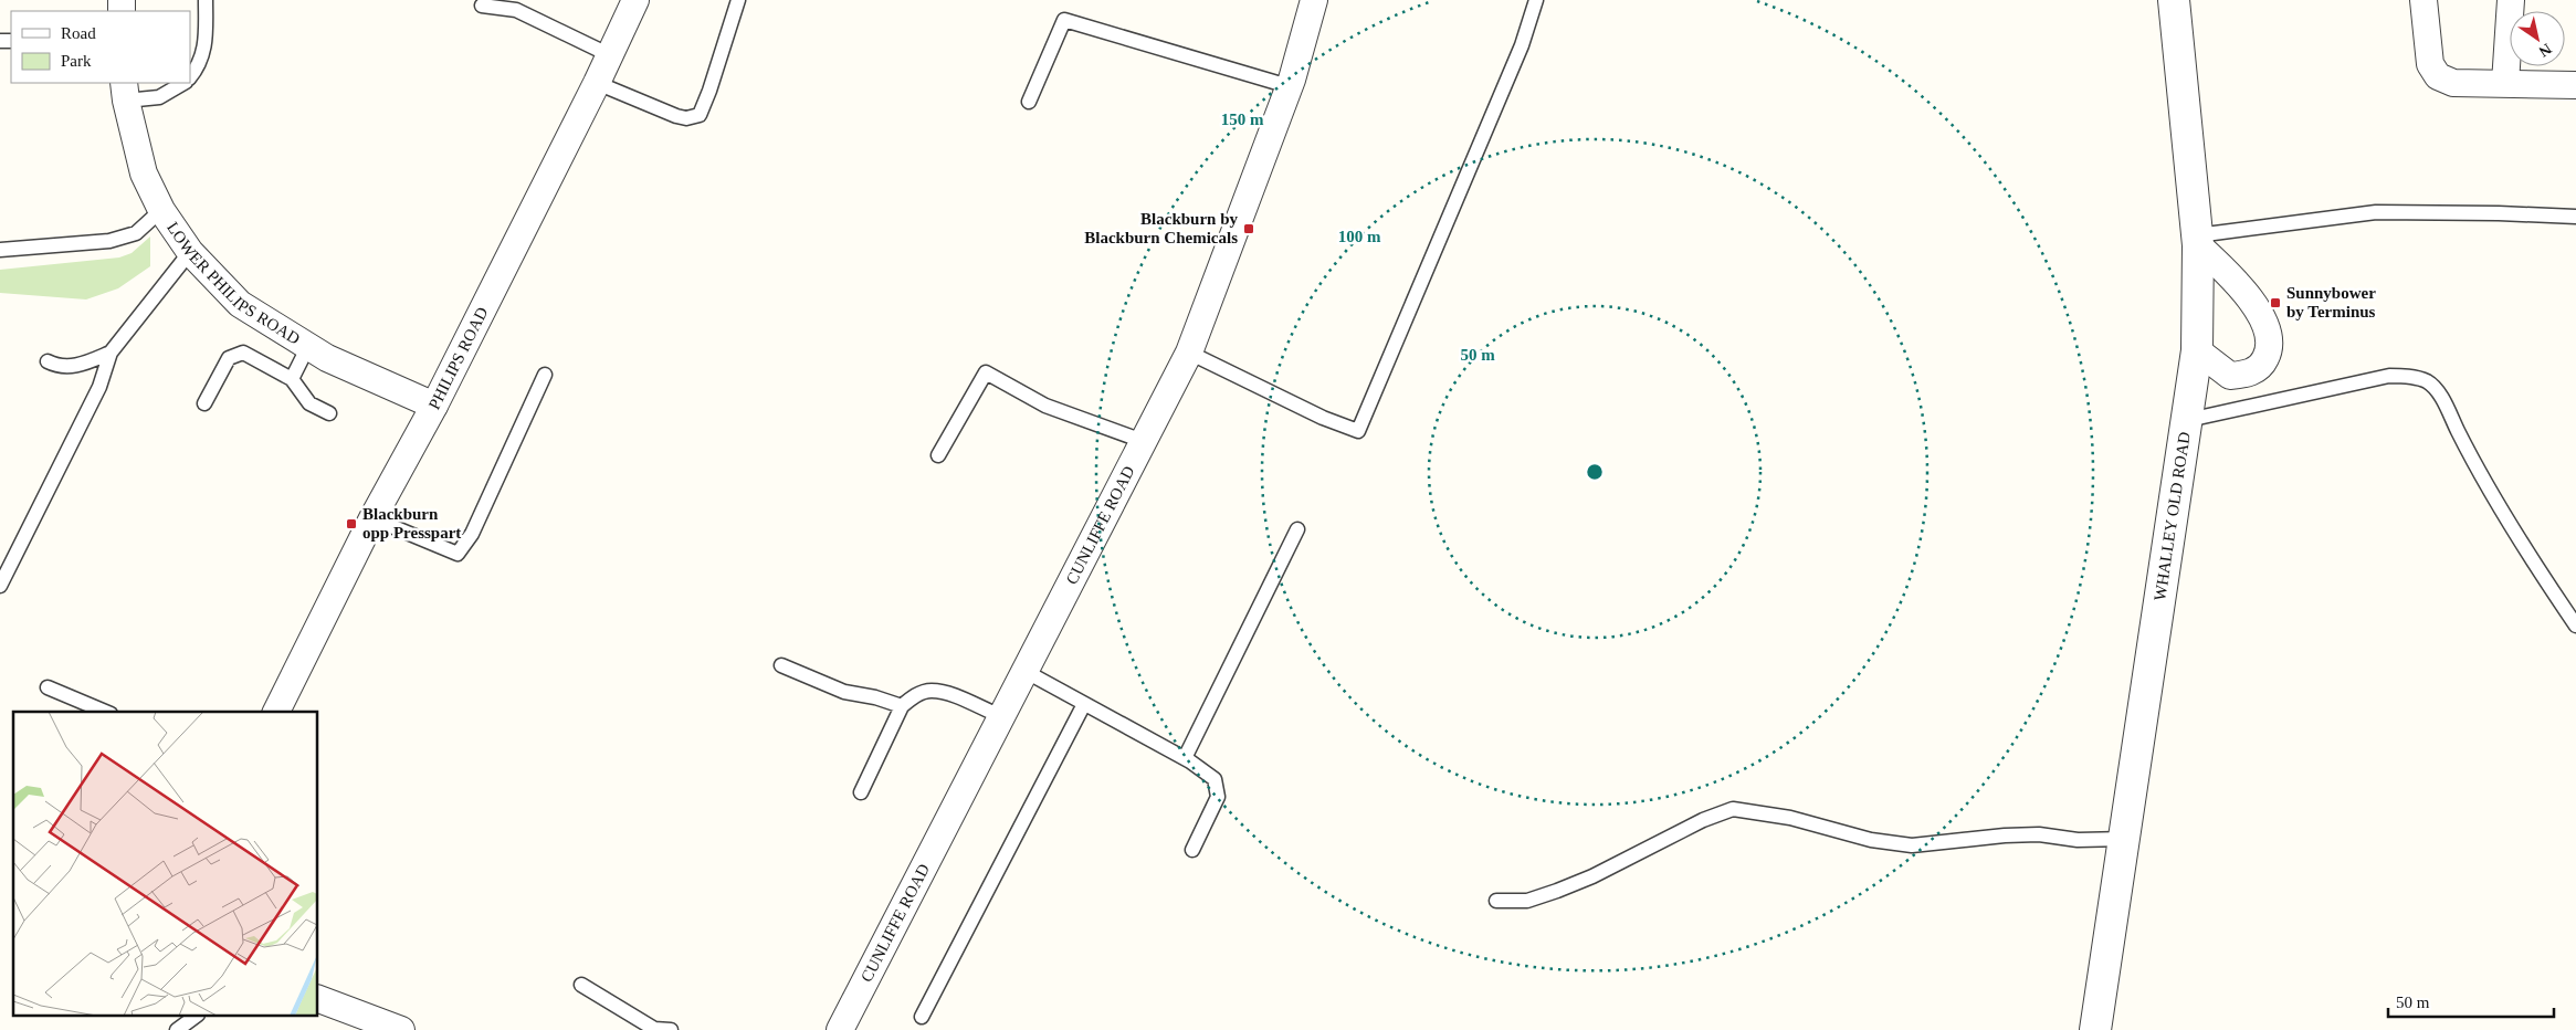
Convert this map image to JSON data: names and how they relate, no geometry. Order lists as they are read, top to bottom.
{
  "streets": {
    "street": [
      "LOWER PHILIPS ROAD",
      "PHILIPS ROAD",
      "WHALLEY OLD ROAD",
      "CUNLIFFE ROAD"
    ]
  },
  "crossings": [
    ["LOWER PHILIPS ROAD", "PHILIPS ROAD"]
  ],
  "places": {
    "transit": ["Blackburn by Blackburn Chemicals", "Sunnybower by Terminus", "Blackburn opp Presspart"]
  },
  "legend": ["Road", "Park"],
  "scale_bar": "50 m",
  "north": "bottom right",
  "rings": ["150 m", "100 m", "50 m"]
}
